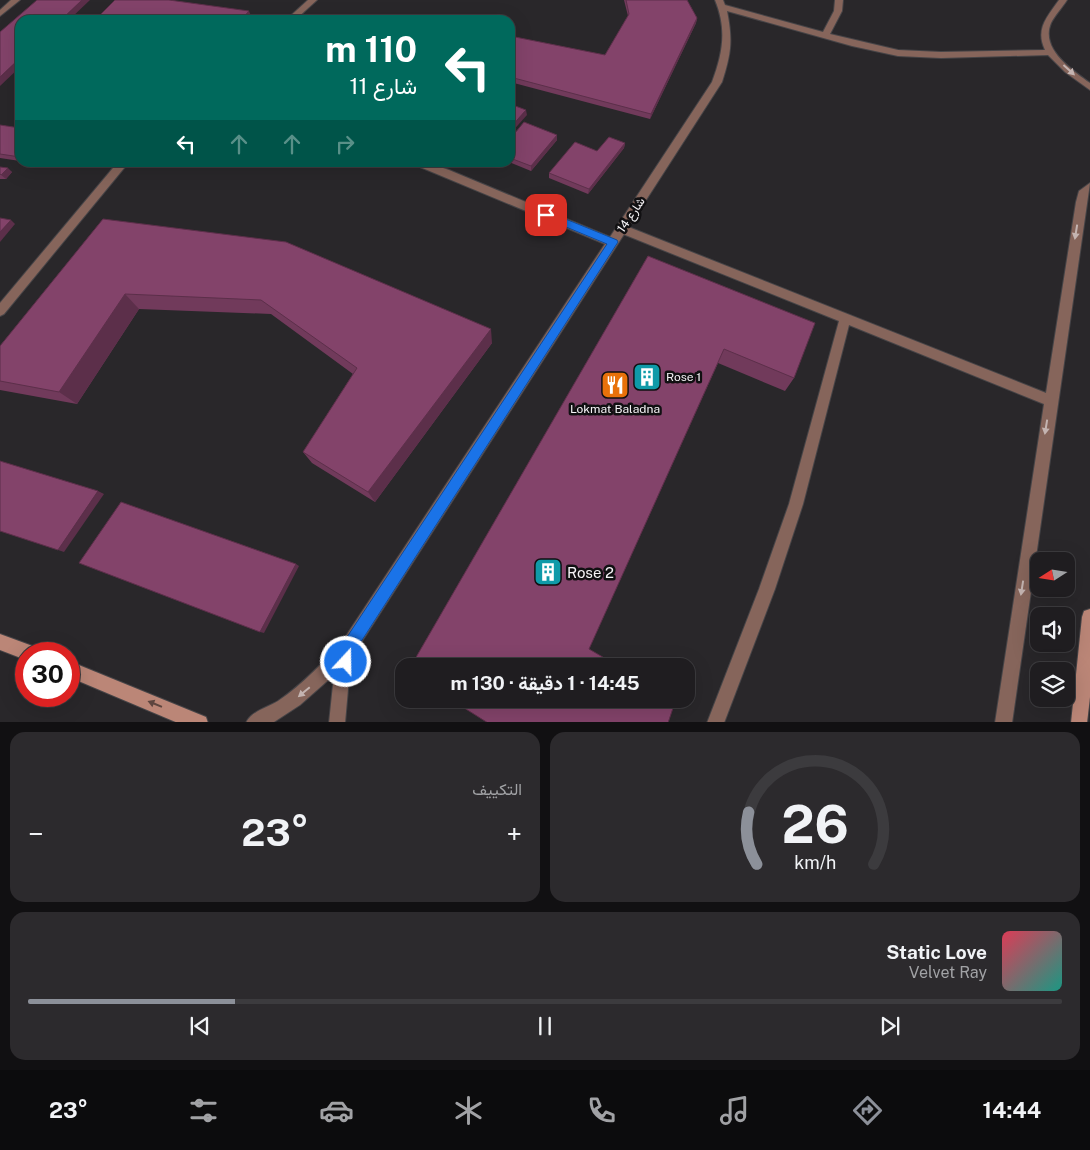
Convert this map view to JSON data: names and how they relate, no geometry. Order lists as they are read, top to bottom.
{
  "streets": {
    "street": ["شارع 14"]
  },
  "places": {
    "building": ["Rose 1", "Rose 2"],
    "restaurant": ["Lokmat Baladna"]
  },
  "north": "left",
  "page": {
    "turn": ["110 m", "شارع 11"],
    "limit": "30",
    "trip": "14:45 · 1 دقيقة · 130 m",
    "tile": "التكييف",
    "heat": ["−", "23°", "+"],
    "song": ["Static Love", "Velvet Ray"],
    "tabs": ["14:44", "23°"],
    "gauge": ["26", "km/h"]
  }
}
